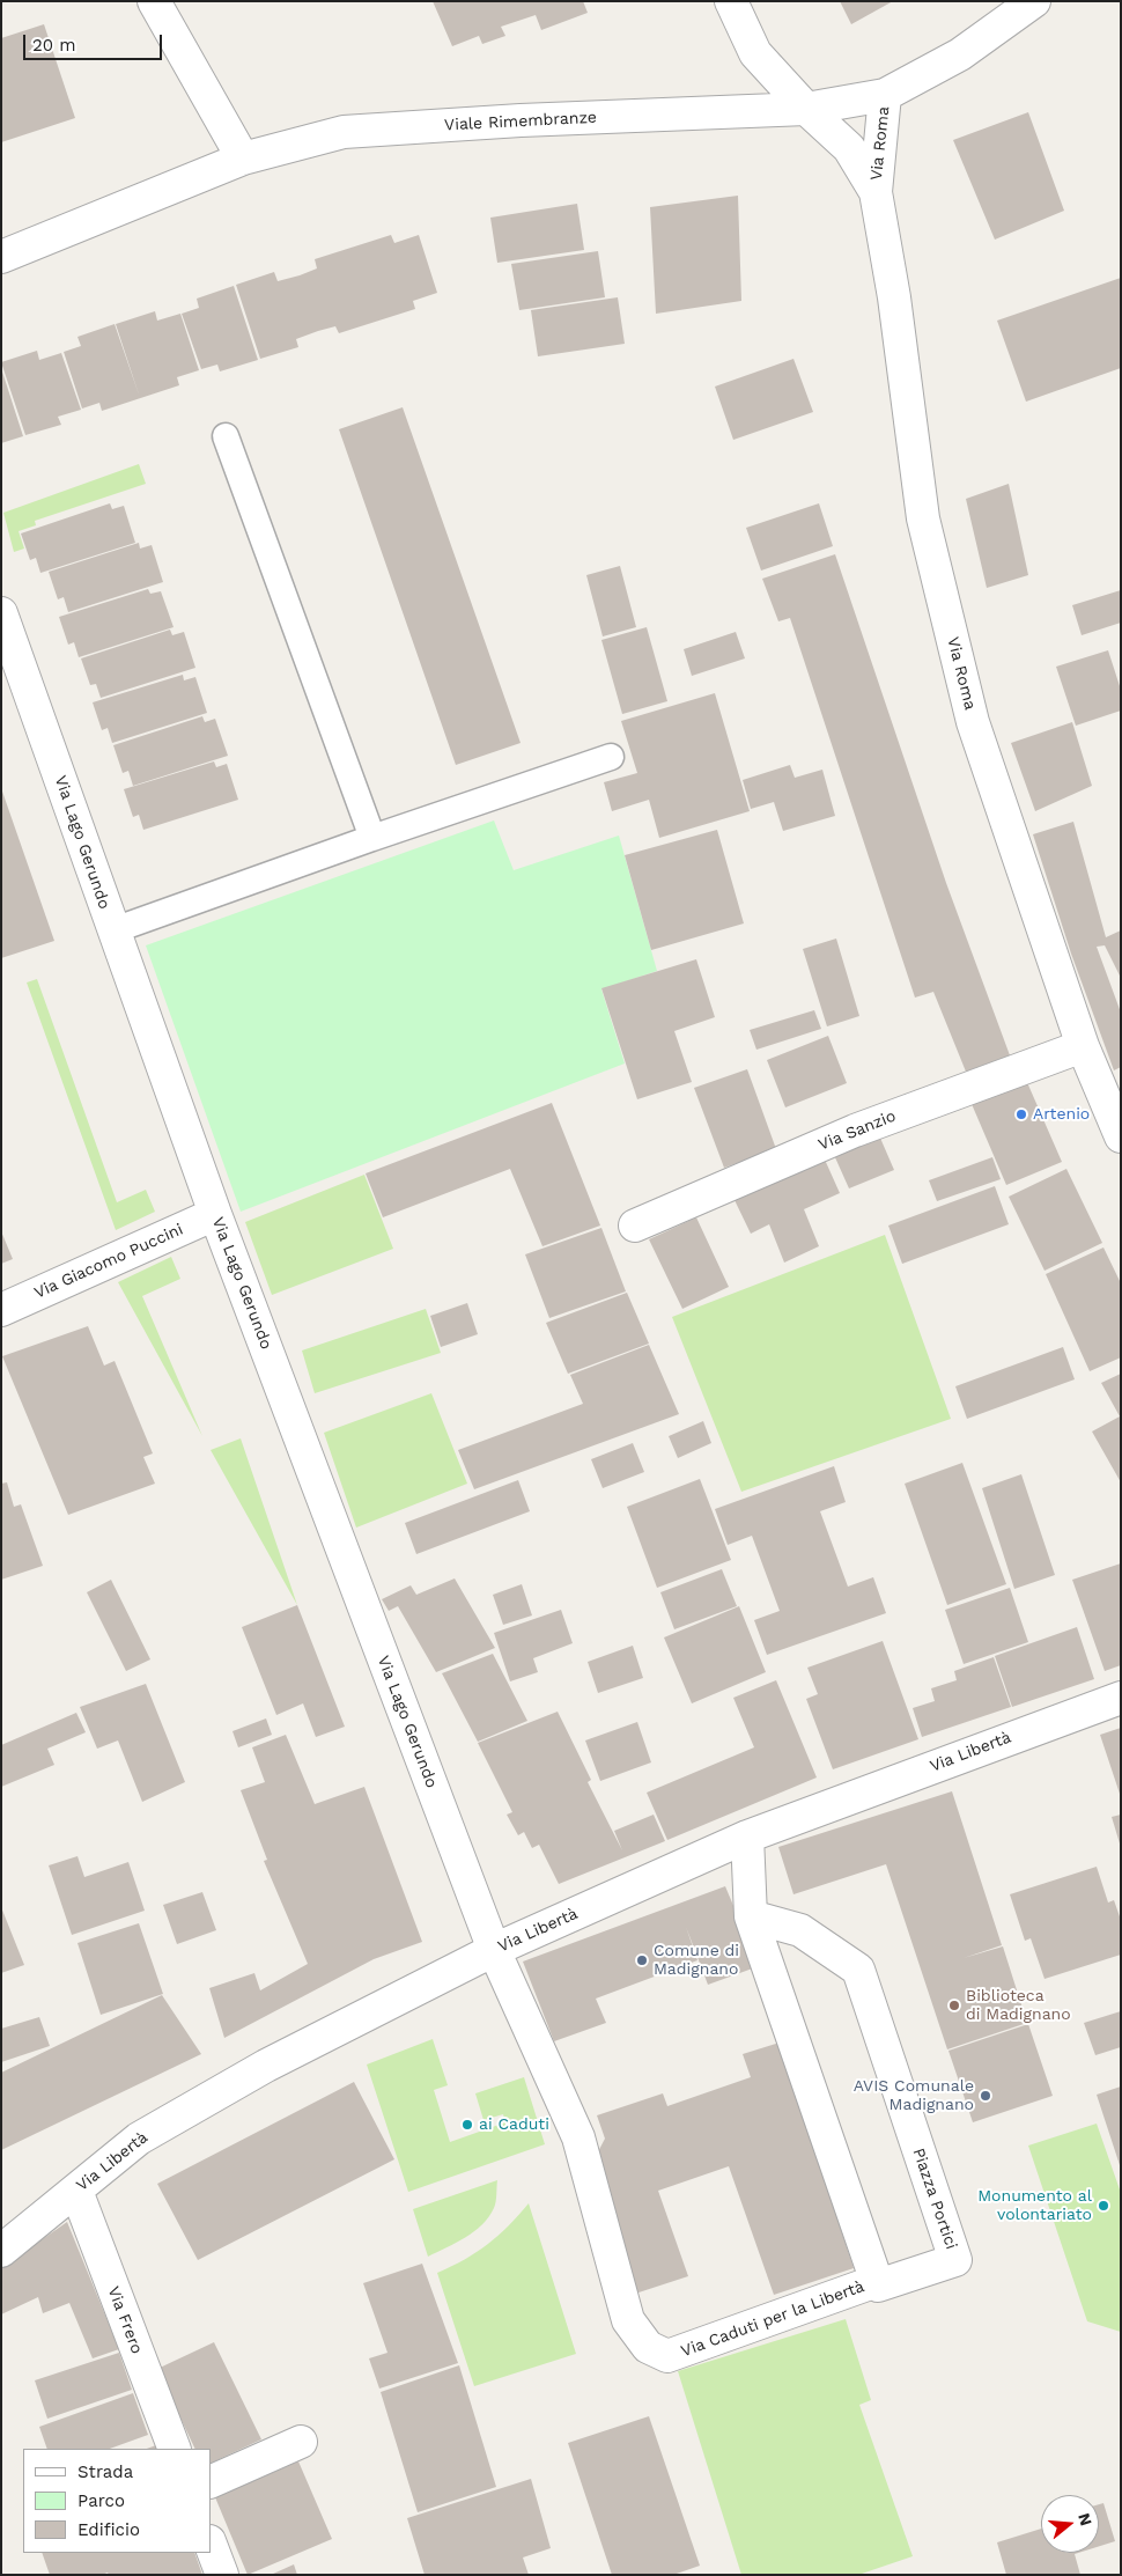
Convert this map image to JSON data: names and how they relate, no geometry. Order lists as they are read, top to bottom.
{
  "streets": {
    "street": [
      "Viale Rimembranze",
      "Via Roma",
      "Via Lago Gerundo",
      "Via Sanzio",
      "Via Giacomo Puccini",
      "Via Libertà",
      "Piazza Portici",
      "Via Caduti per la Libertà",
      "Via Frero"
    ]
  },
  "crossings": [
    ["Viale Rimembranze", "Via Roma"],
    ["Via Roma", "Via Sanzio"],
    ["Via Lago Gerundo", "Via Giacomo Puccini"],
    ["Via Lago Gerundo", "Via Libertà"],
    ["Via Lago Gerundo", "Via Caduti per la Libertà"],
    ["Via Libertà", "Via Caduti per la Libertà"],
    ["Via Libertà", "Via Frero"],
    ["Piazza Portici", "Via Caduti per la Libertà"]
  ],
  "places": [
    "Artenio",
    "Comune di Madignano",
    "Biblioteca di Madignano",
    "AVIS Comunale Madignano",
    "ai Caduti",
    "Monumento al volontariato"
  ],
  "legend": ["Strada", "Parco", "Edificio"],
  "scale_bar": "20 m",
  "north": "right"
}
